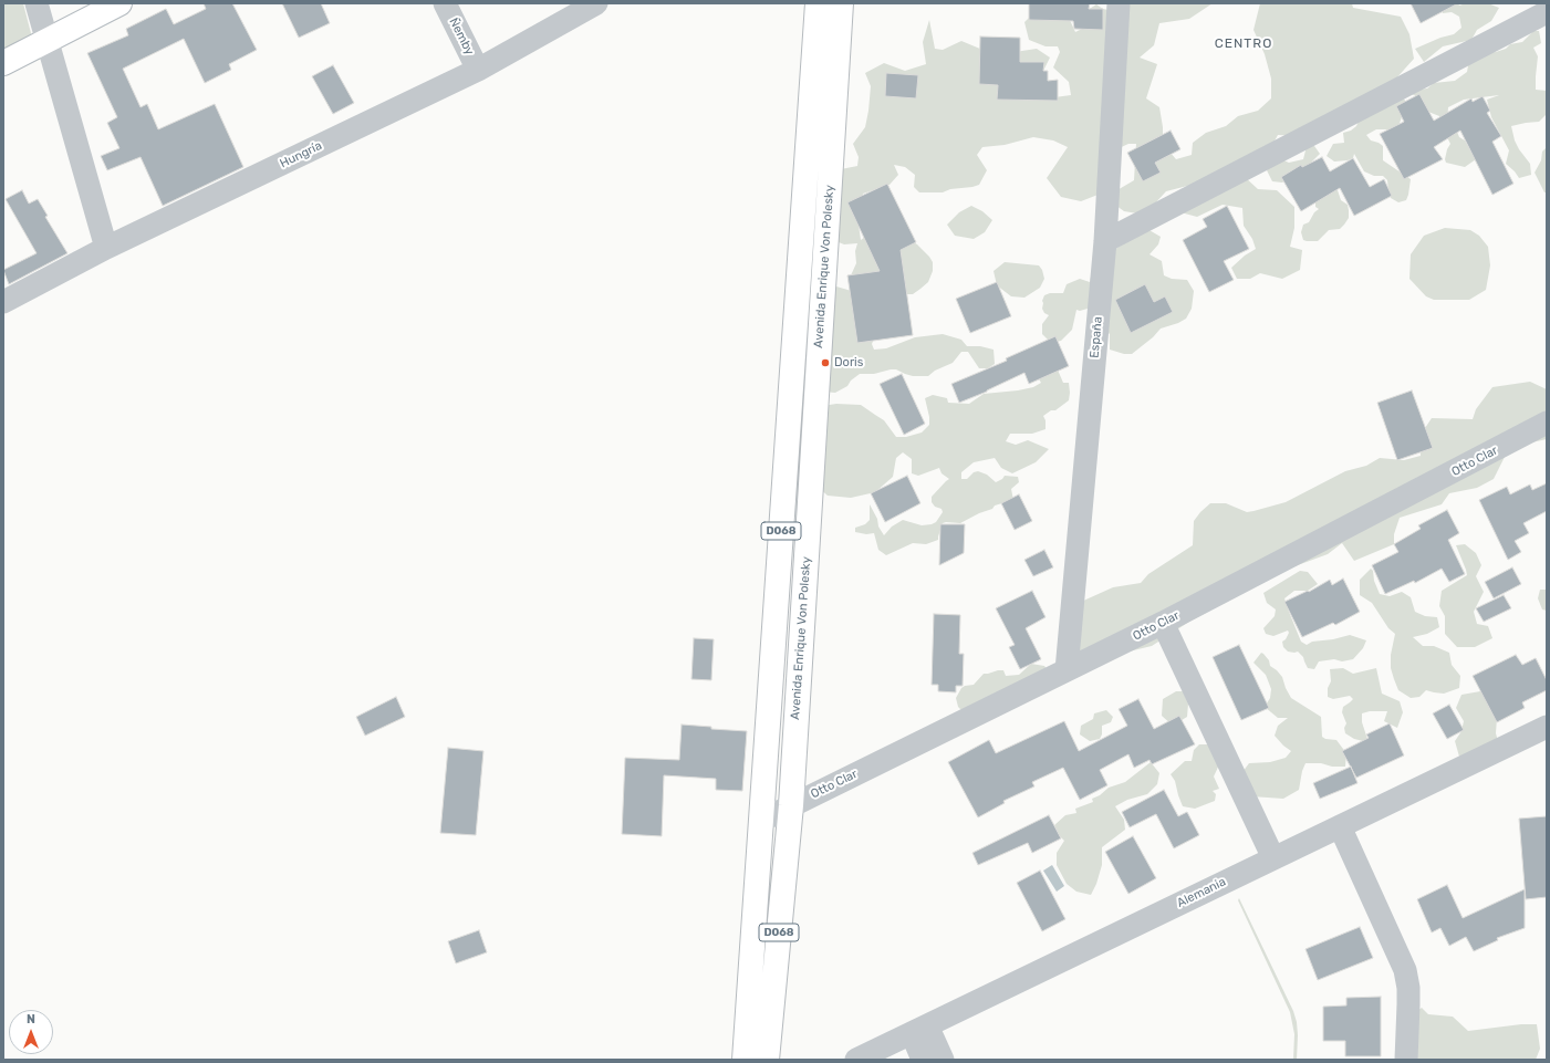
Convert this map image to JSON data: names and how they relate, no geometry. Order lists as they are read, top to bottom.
{
  "streets": {
    "main road": ["Avenida Enrique Von Polesky", "D068"],
    "street": [
      "Ñemby",
      "Hungría",
      "España",
      "Otto Clar",
      "Alemania"
    ]
  },
  "crossings": [
    ["Ñemby", "Hungría"],
    ["Avenida Enrique Von Polesky", "Otto Clar"],
    ["España", "Otto Clar"]
  ],
  "districts": ["CENTRO"],
  "places": ["Doris"],
  "north": "top"
}
